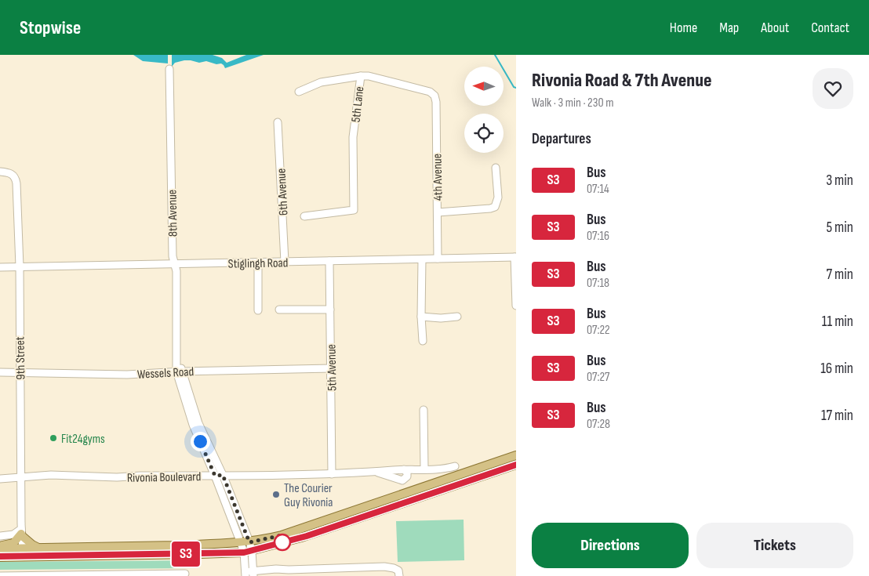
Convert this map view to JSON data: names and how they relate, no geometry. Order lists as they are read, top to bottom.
{
  "streets": {
    "street": [
      "5th Lane",
      "4th Avenue",
      "6th Avenue",
      "8th Avenue",
      "Stiglingh Road",
      "9th Street",
      "5th Avenue",
      "Wessels Road",
      "Rivonia Boulevard"
    ]
  },
  "crossings": [
    ["5th Lane", "4th Avenue"],
    ["4th Avenue", "Stiglingh Road"],
    ["6th Avenue", "Stiglingh Road"],
    ["8th Avenue", "Stiglingh Road"],
    ["8th Avenue", "Wessels Road"],
    ["Stiglingh Road", "9th Street"],
    ["Stiglingh Road", "5th Avenue"],
    ["9th Street", "Wessels Road"],
    ["9th Street", "Rivonia Boulevard"],
    ["5th Avenue", "Wessels Road"],
    ["5th Avenue", "Rivonia Boulevard"]
  ],
  "places": ["Fit24gyms", "The Courier Guy Rivonia"],
  "lines": ["bus line S3"],
  "north": "left",
  "page": {
    "header": "Stopwise",
    "nav": [
      "Home",
      "Map",
      "About",
      "Contact"
    ],
    "on_map": "S3",
    "heading": [
      ["Rivonia Road & 7th Avenue", "Walk · 3 min · 230 m"],
      "Departures"
    ],
    "list": [
      {
        "mark": "S3",
        "name": "Bus",
        "note": "07:14",
        "value": "3 min"
      },
      {
        "mark": "S3",
        "name": "Bus",
        "note": "07:16",
        "value": "5 min"
      },
      {
        "mark": "S3",
        "name": "Bus",
        "note": "07:18",
        "value": "7 min"
      },
      {
        "mark": "S3",
        "name": "Bus",
        "note": "07:22",
        "value": "11 min"
      },
      {
        "mark": "S3",
        "name": "Bus",
        "note": "07:27",
        "value": "16 min"
      },
      {
        "mark": "S3",
        "name": "Bus",
        "note": "07:28",
        "value": "17 min"
      }
    ],
    "buttons": ["Directions", "Tickets"]
  }
}
